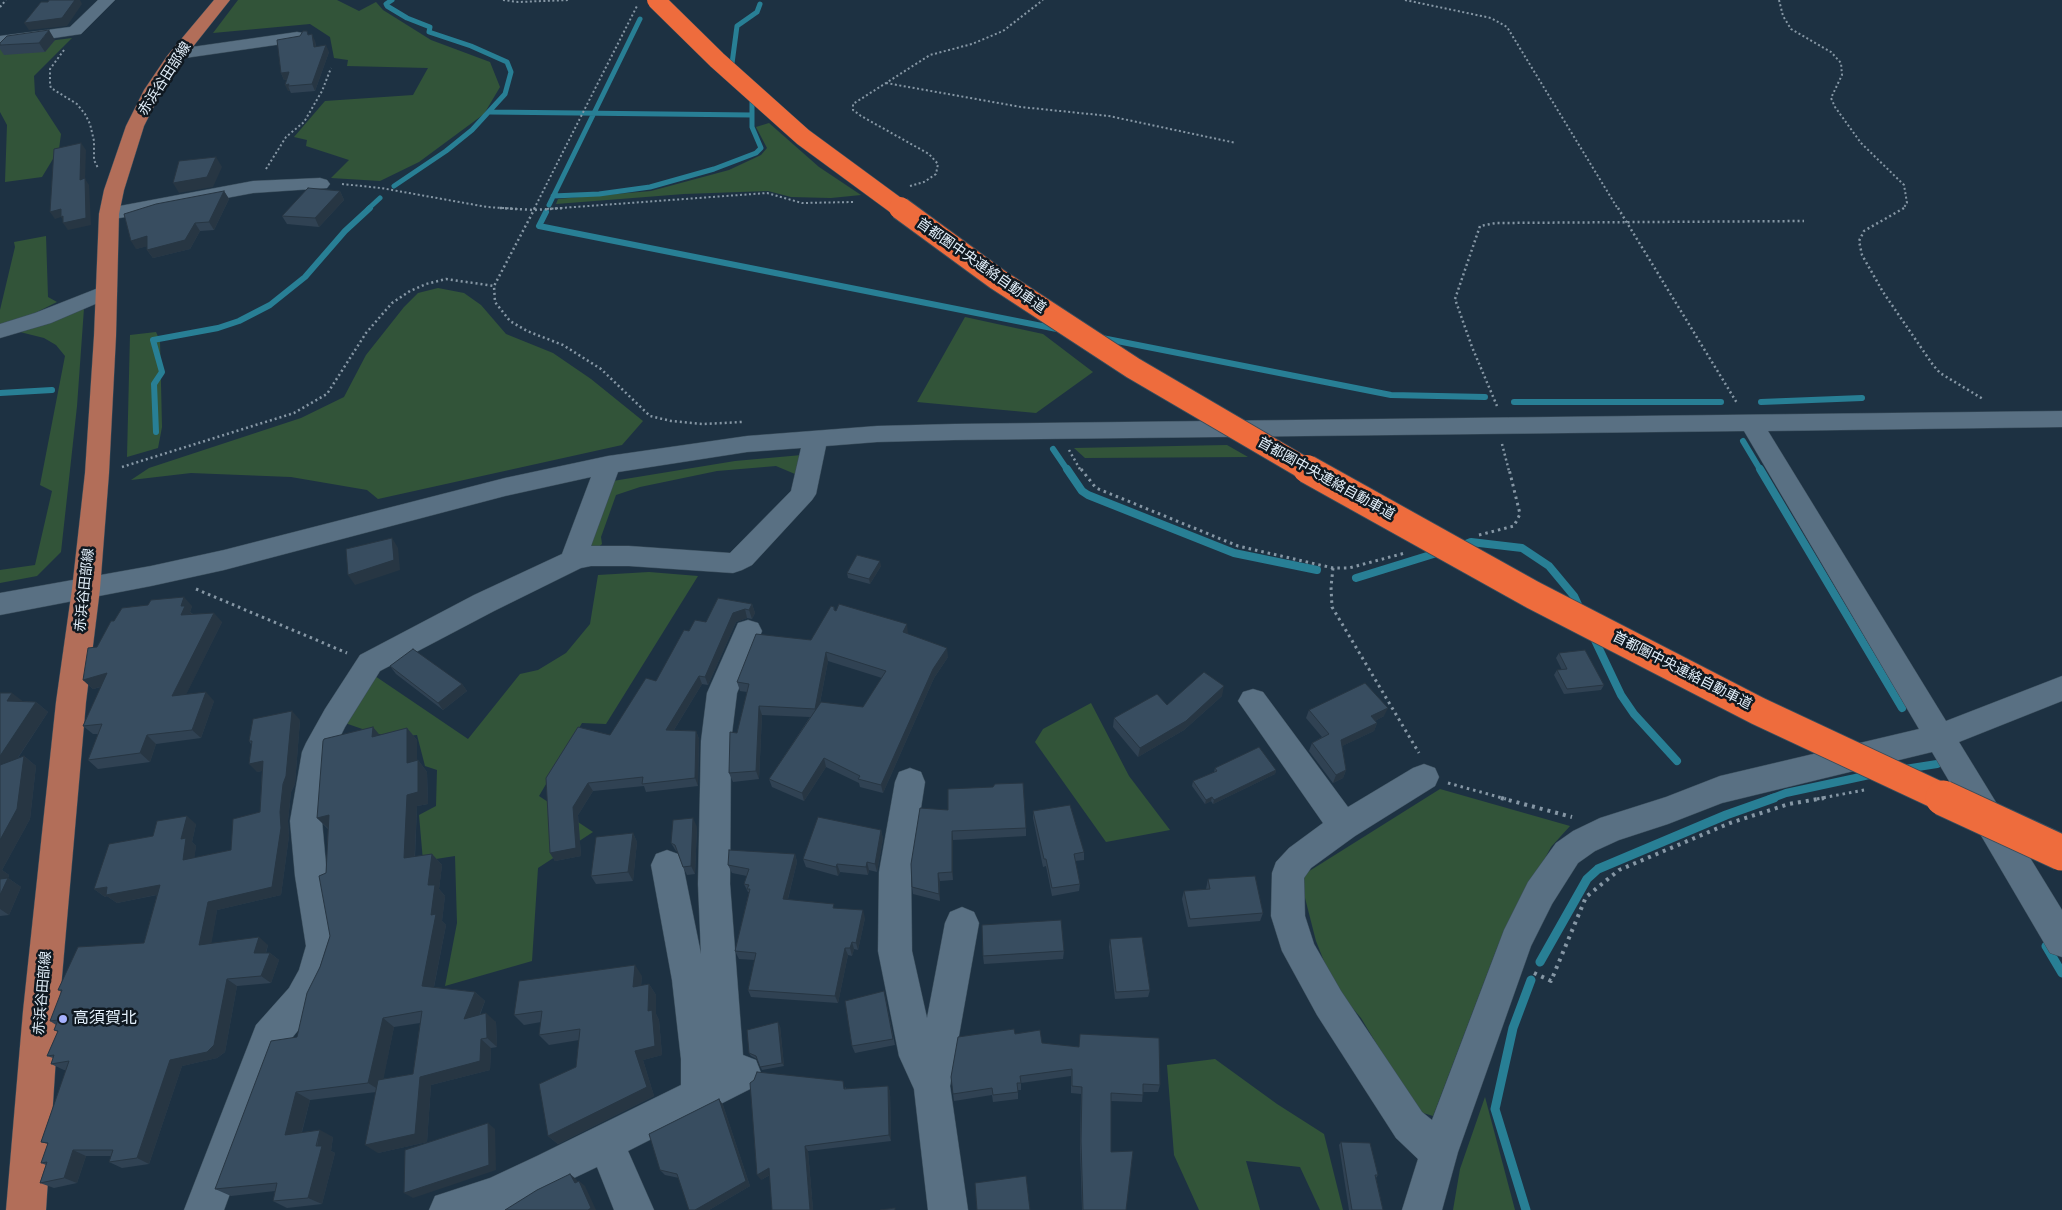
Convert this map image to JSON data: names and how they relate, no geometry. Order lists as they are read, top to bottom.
{
  "streets": {
    "highway": ["首都圏中央連絡自動車道"],
    "main road": ["赤浜谷田部線"]
  },
  "places": ["高須賀北"]
}
